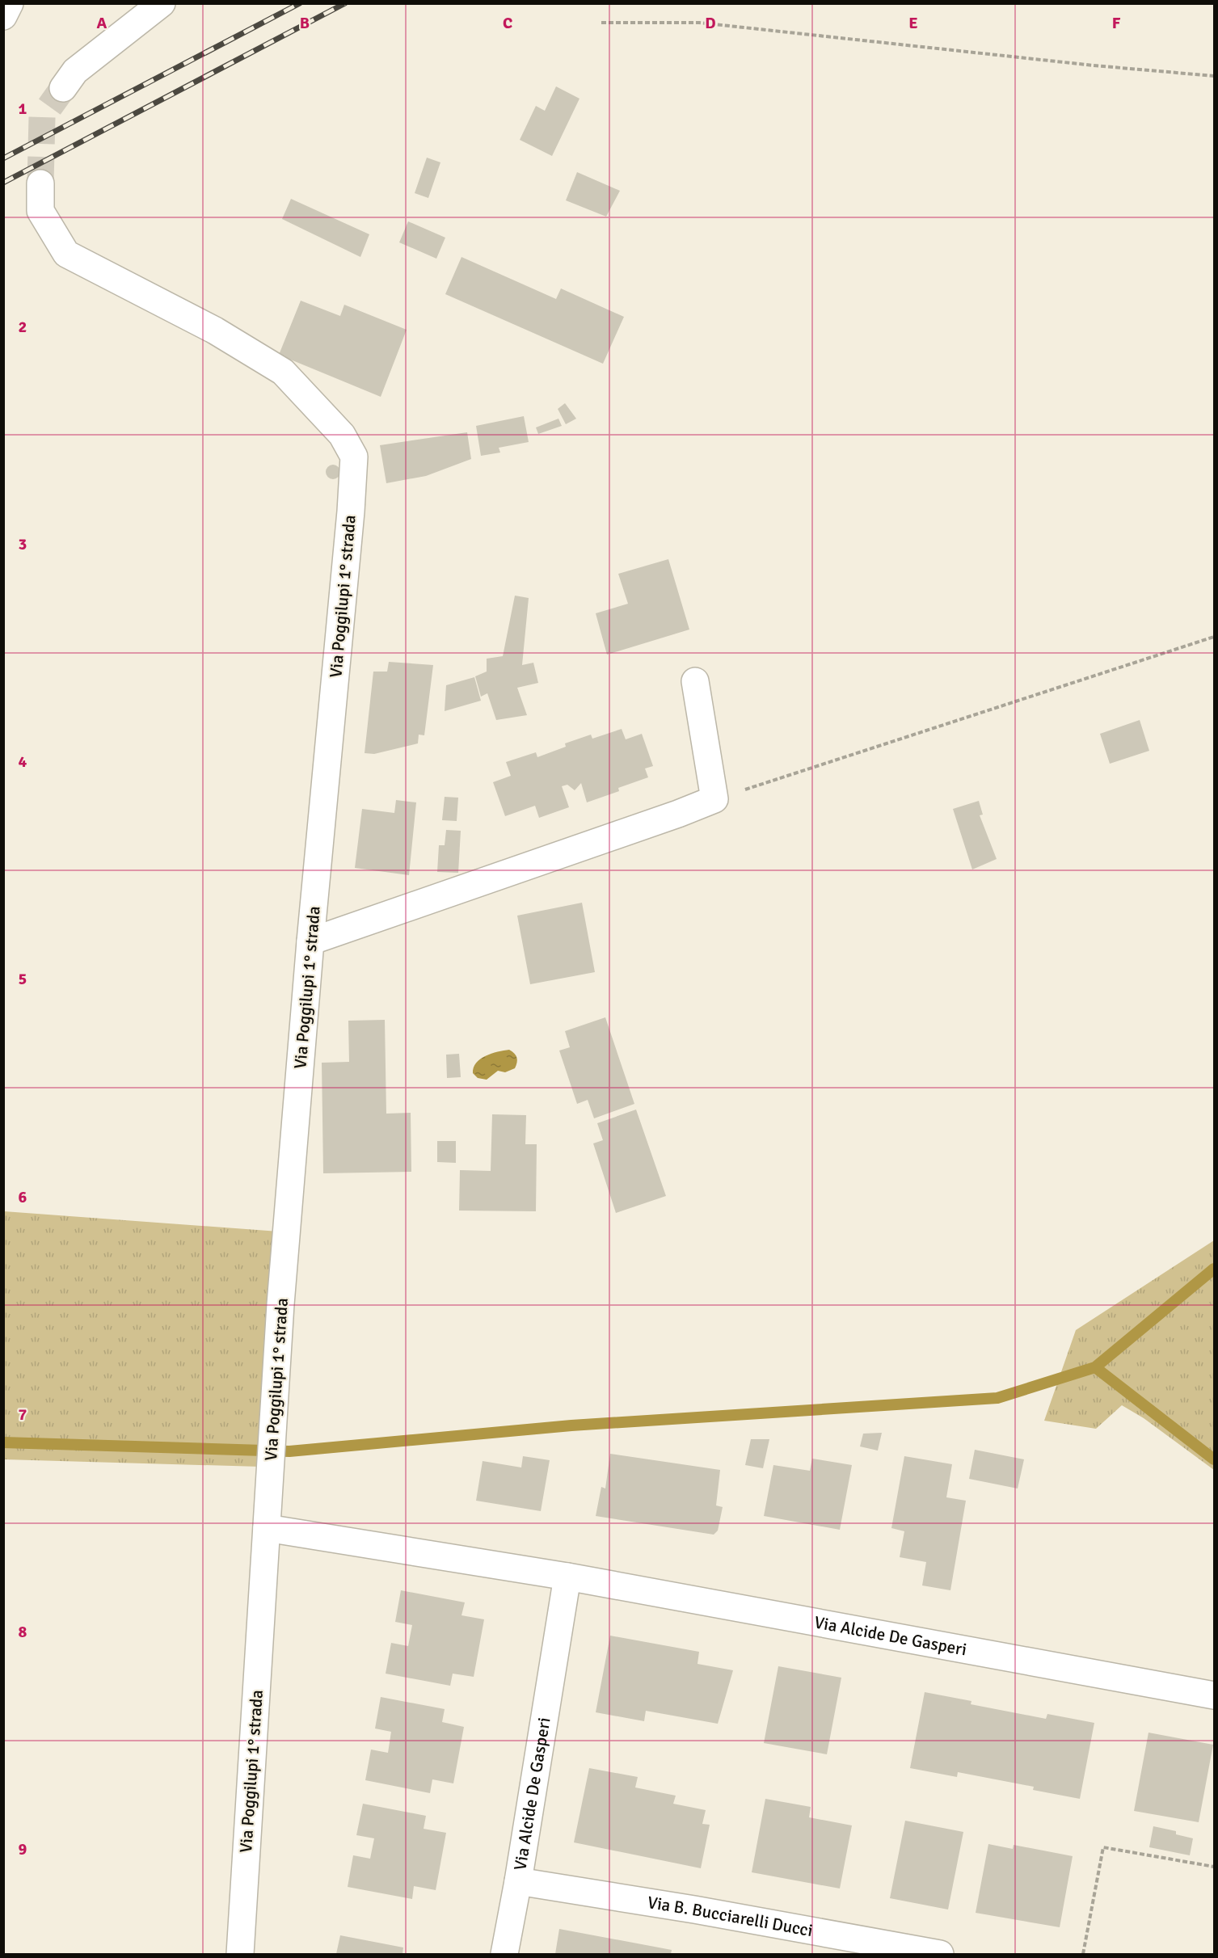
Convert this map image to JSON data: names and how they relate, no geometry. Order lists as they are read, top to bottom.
{
  "streets": {
    "street": ["Via Poggilupi 1° strada", "Via Alcide De Gasperi", "Via B. Bucciarelli Ducci"]
  },
  "crossings": [
    ["Via Poggilupi 1° strada", "Via Alcide De Gasperi"],
    ["Via Alcide De Gasperi", "Via B. Bucciarelli Ducci"]
  ],
  "grid": {
    "columns": [
      "A",
      "B",
      "C",
      "D",
      "E",
      "F"
    ],
    "rows": [
      "1",
      "2",
      "3",
      "4",
      "5",
      "6",
      "7",
      "8",
      "9"
    ]
  }
}
